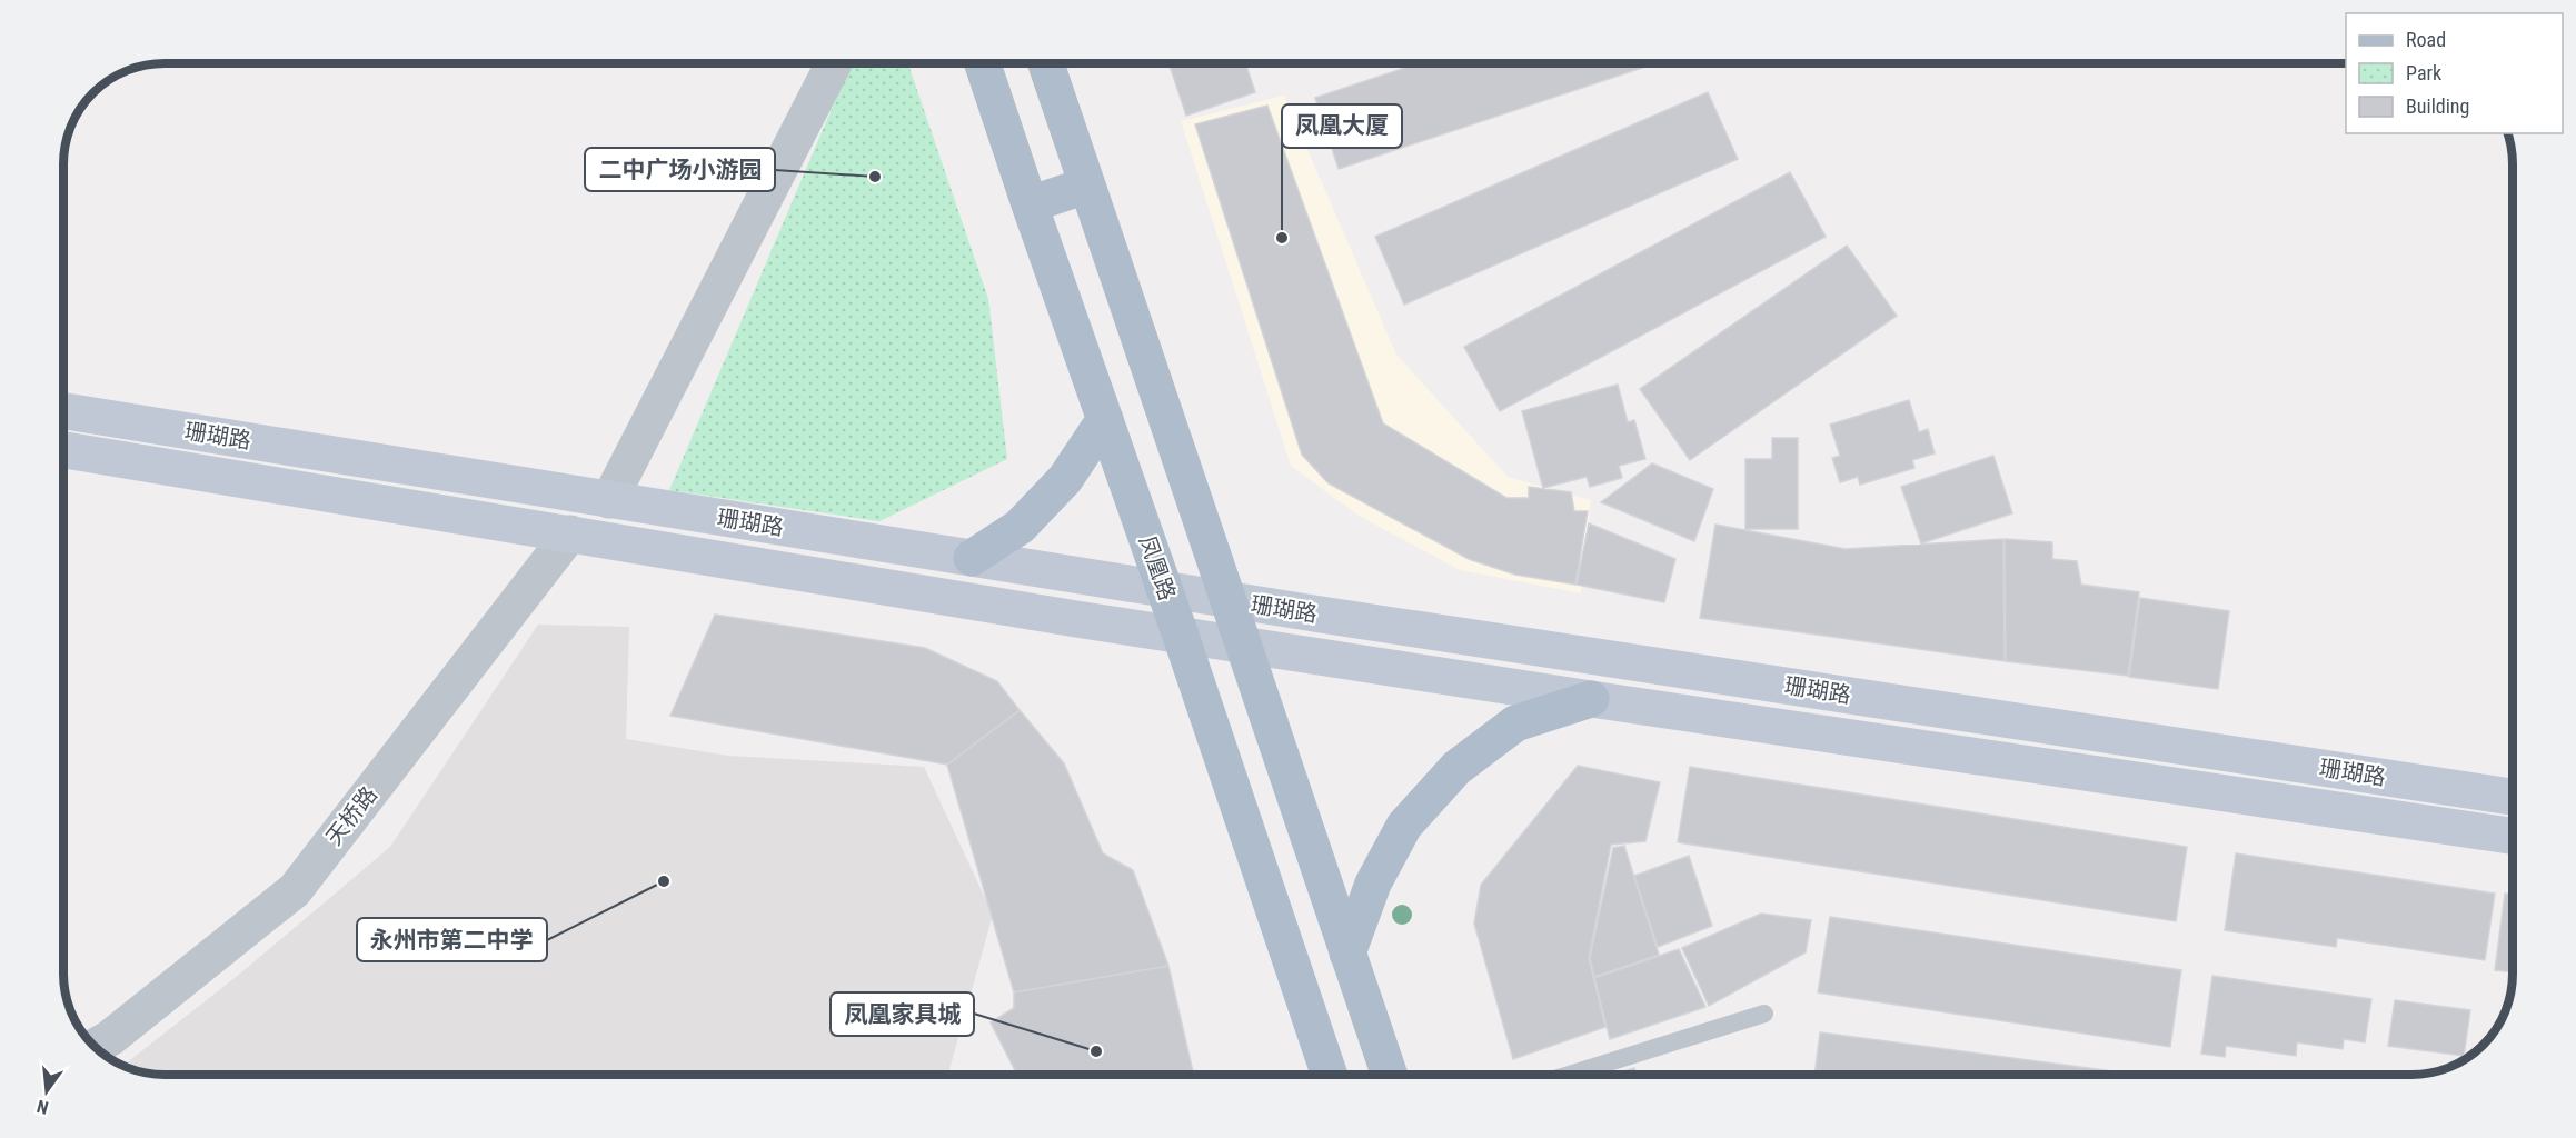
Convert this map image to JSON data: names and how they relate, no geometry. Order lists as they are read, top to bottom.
{
  "streets": {
    "main road": ["珊瑚路", "凤凰路"],
    "street": ["天桥路"]
  },
  "crossings": [
    ["珊瑚路", "凤凰路"],
    ["珊瑚路", "天桥路"]
  ],
  "places": [
    "二中广场小游园",
    "凤凰大厦",
    "永州市第二中学",
    "凤凰家具城"
  ],
  "legend": ["Road", "Park", "Building"],
  "north": "bottom"
}
